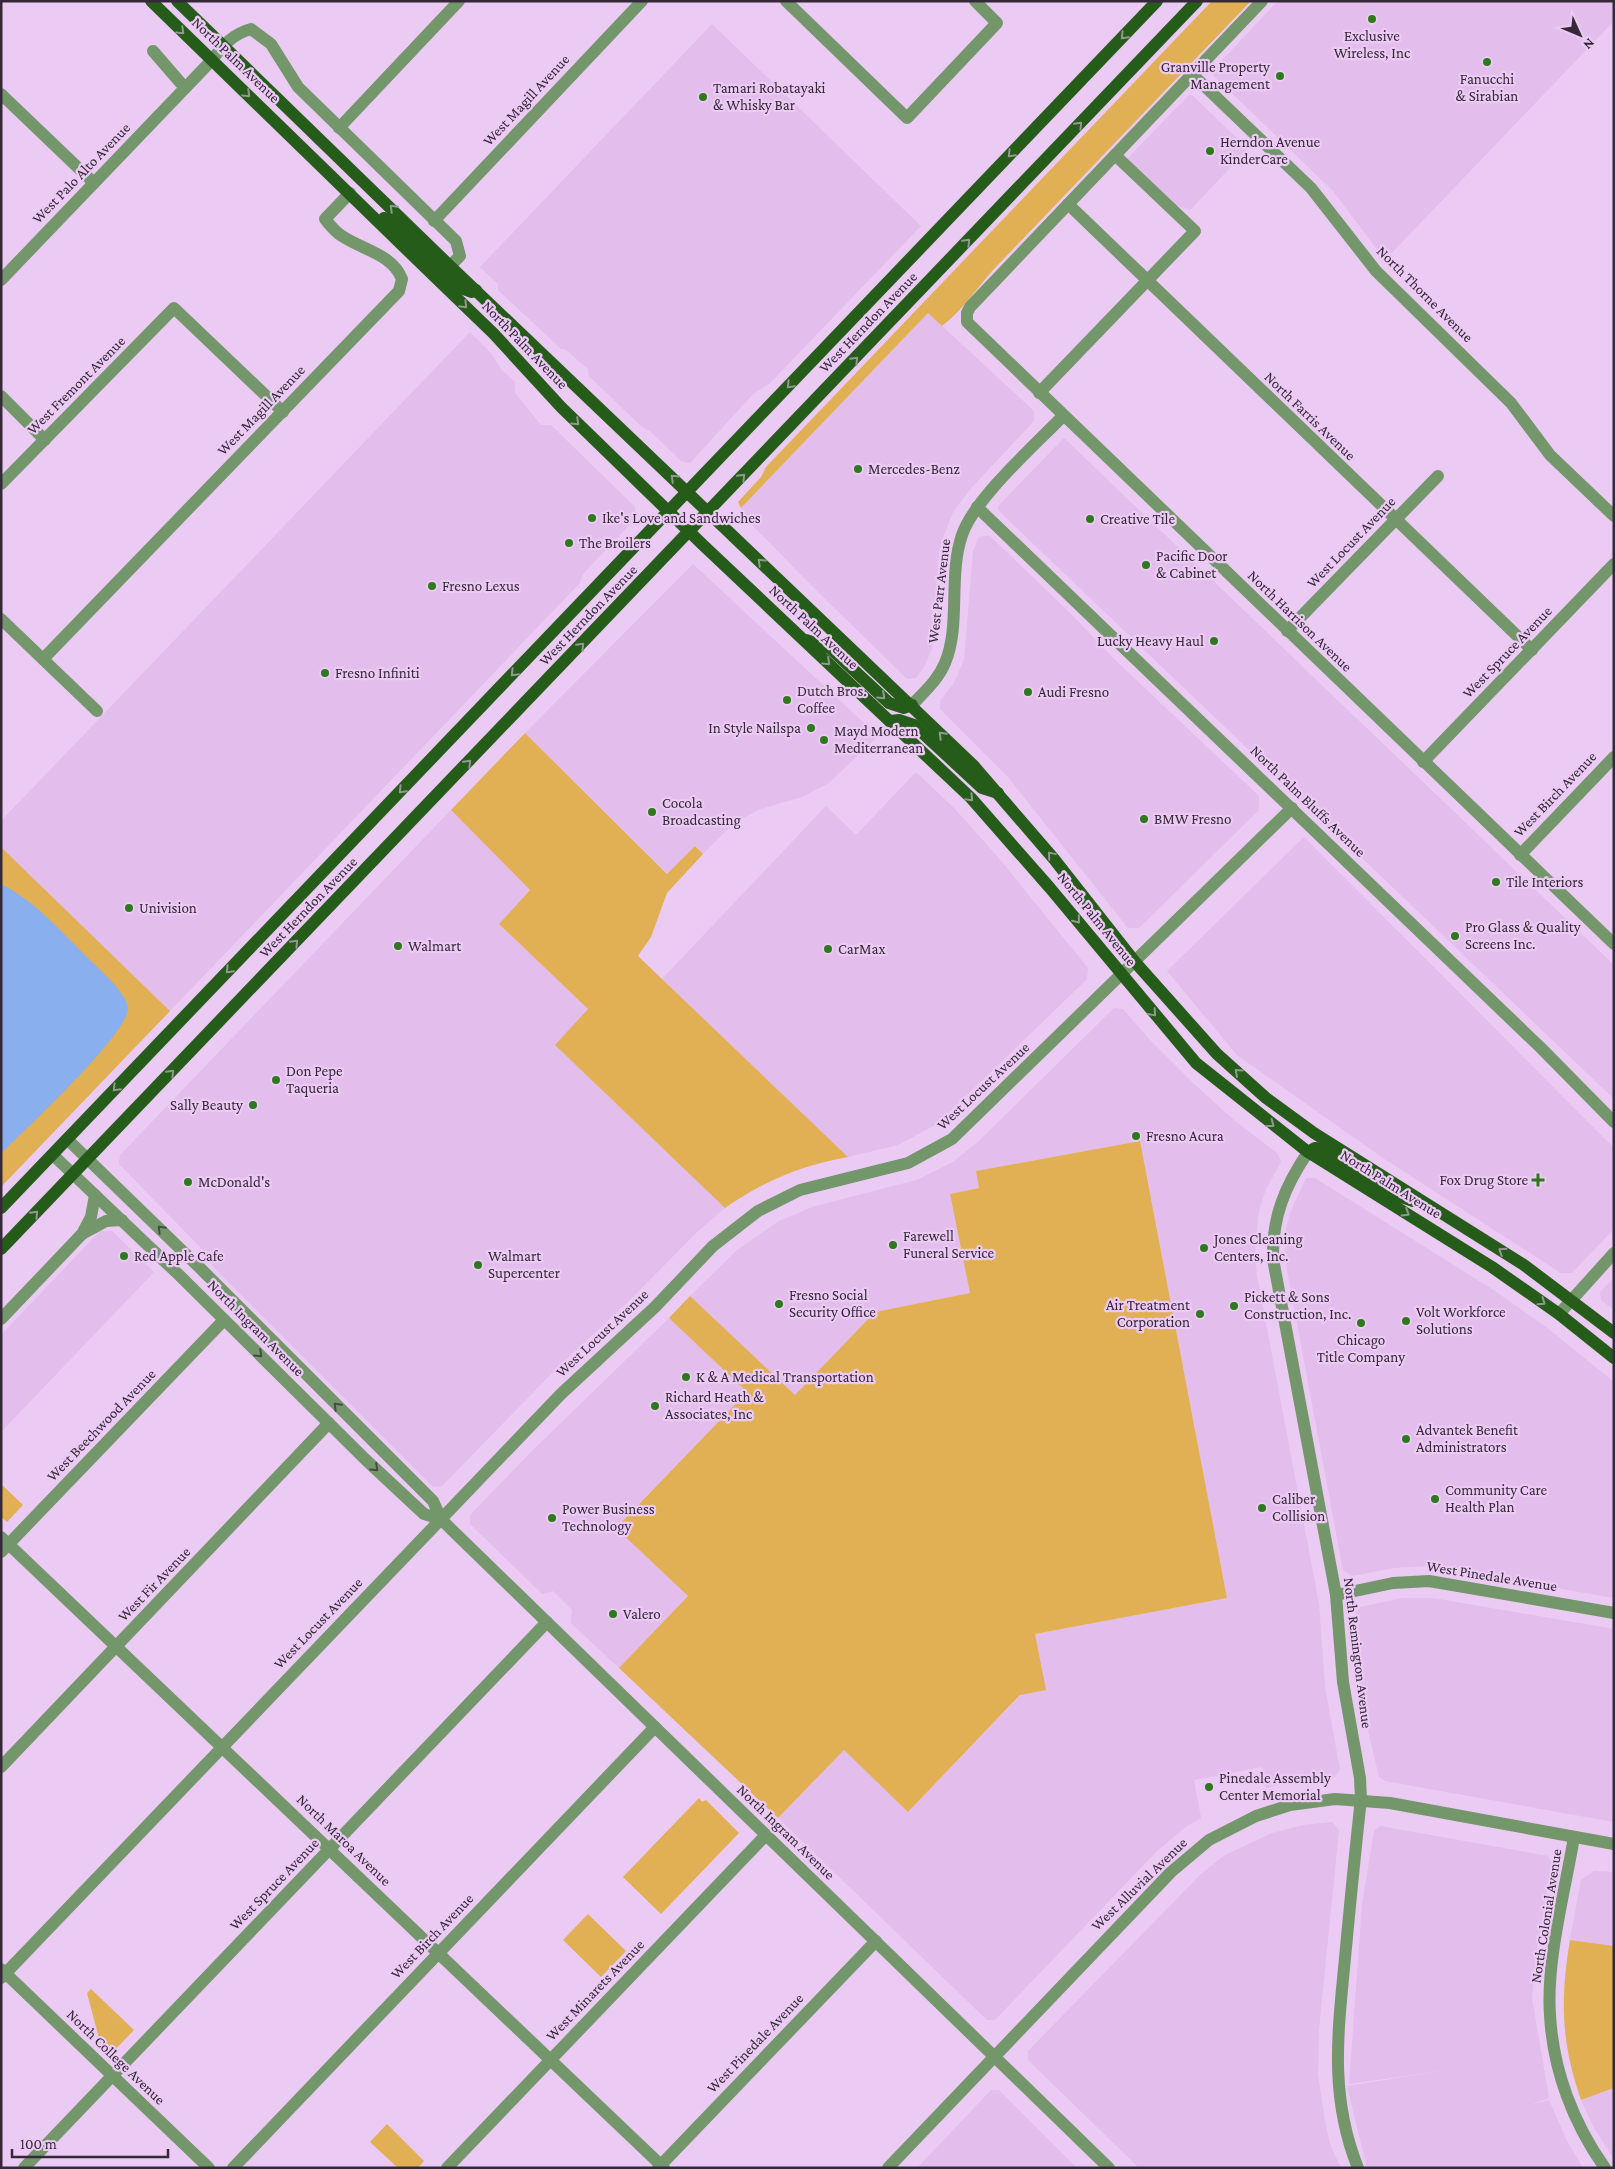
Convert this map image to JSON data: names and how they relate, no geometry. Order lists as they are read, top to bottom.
{
  "streets": {
    "main road": ["North Palm Avenue", "West Herndon Avenue"],
    "street": [
      "West Magill Avenue",
      "West Palo Alto Avenue",
      "North Thorne Avenue",
      "West Fremont Avenue",
      "North Farris Avenue",
      "West Locust Avenue",
      "West Parr Avenue",
      "North Harrison Avenue",
      "West Spruce Avenue",
      "West Birch Avenue",
      "North Palm Bluffs Avenue",
      "North Ingram Avenue",
      "West Beechwood Avenue",
      "West Pinedale Avenue",
      "West Fir Avenue",
      "North Remington Avenue",
      "North Maroa Avenue",
      "West Alluvial Avenue",
      "North Colonial Avenue",
      "West Minarets Avenue",
      "North College Avenue"
    ]
  },
  "crossings": [
    ["North Palm Avenue", "West Magill Avenue"],
    ["North Palm Avenue", "West Palo Alto Avenue"],
    ["North Palm Avenue", "West Herndon Avenue"],
    ["North Palm Avenue", "West Locust Avenue"],
    ["North Palm Avenue", "West Parr Avenue"],
    ["North Palm Avenue", "North Remington Avenue"],
    ["West Magill Avenue", "West Fremont Avenue"],
    ["West Herndon Avenue", "North Ingram Avenue"],
    ["North Farris Avenue", "West Locust Avenue"],
    ["North Farris Avenue", "North Harrison Avenue"],
    ["North Farris Avenue", "West Spruce Avenue"],
    ["West Locust Avenue", "North Harrison Avenue"],
    ["West Locust Avenue", "North Palm Bluffs Avenue"],
    ["West Locust Avenue", "North Ingram Avenue"],
    ["West Locust Avenue", "North Maroa Avenue"],
    ["West Locust Avenue", "North College Avenue"],
    ["West Parr Avenue", "North Harrison Avenue"],
    ["West Parr Avenue", "North Palm Bluffs Avenue"],
    ["North Harrison Avenue", "West Spruce Avenue"],
    ["North Harrison Avenue", "West Birch Avenue"],
    ["West Spruce Avenue", "North Ingram Avenue"],
    ["West Spruce Avenue", "North Maroa Avenue"],
    ["West Spruce Avenue", "North College Avenue"],
    ["West Birch Avenue", "North Ingram Avenue"],
    ["West Birch Avenue", "North Maroa Avenue"],
    ["North Ingram Avenue", "West Beechwood Avenue"],
    ["North Ingram Avenue", "West Pinedale Avenue"],
    ["North Ingram Avenue", "West Fir Avenue"],
    ["North Ingram Avenue", "West Alluvial Avenue"],
    ["North Ingram Avenue", "West Minarets Avenue"],
    ["West Beechwood Avenue", "North Maroa Avenue"],
    ["West Pinedale Avenue", "North Remington Avenue"],
    ["West Pinedale Avenue", "North Maroa Avenue"],
    ["West Fir Avenue", "North Maroa Avenue"],
    ["North Remington Avenue", "West Alluvial Avenue"],
    ["North Maroa Avenue", "West Minarets Avenue"],
    ["West Alluvial Avenue", "North Colonial Avenue"]
  ],
  "places": {
    "other": [
      "Exclusive Wireless, Inc",
      "Fanucchi & Sirabian",
      "Granville Property Management",
      "Tamari Robatayaki & Whisky Bar",
      "Herndon Avenue KinderCare",
      "Mercedes-Benz",
      "Ike's Love and Sandwiches",
      "Creative Tile",
      "The Broilers",
      "Pacific Door & Cabinet",
      "Fresno Lexus",
      "Lucky Heavy Haul",
      "Fresno Infiniti",
      "Audi Fresno",
      "Dutch Bros. Coffee",
      "In Style Nailspa",
      "Mayd Modern Mediterranean",
      "Cocola Broadcasting",
      "BMW Fresno",
      "Tile Interiors",
      "Univision",
      "Pro Glass & Quality Screens Inc.",
      "Walmart",
      "CarMax",
      "Don Pepe Taqueria",
      "Sally Beauty",
      "Fresno Acura",
      "McDonald's",
      "Farewell Funeral Service",
      "Jones Cleaning Centers, Inc.",
      "Red Apple Cafe",
      "Walmart Supercenter",
      "Fresno Social Security Office",
      "Pickett & Sons Construction, Inc.",
      "Air Treatment Corporation",
      "Volt Workforce Solutions",
      "Chicago Title Company",
      "K & A Medical Transportation",
      "Richard Heath & Associates, Inc",
      "Advantek Benefit Administrators",
      "Community Care Health Plan",
      "Caliber Collision",
      "Power Business Technology",
      "Valero",
      "Pinedale Assembly Center Memorial"
    ],
    "health": ["Fox Drug Store"]
  },
  "scale_bar": "100 m",
  "north": "bottom right"
}
